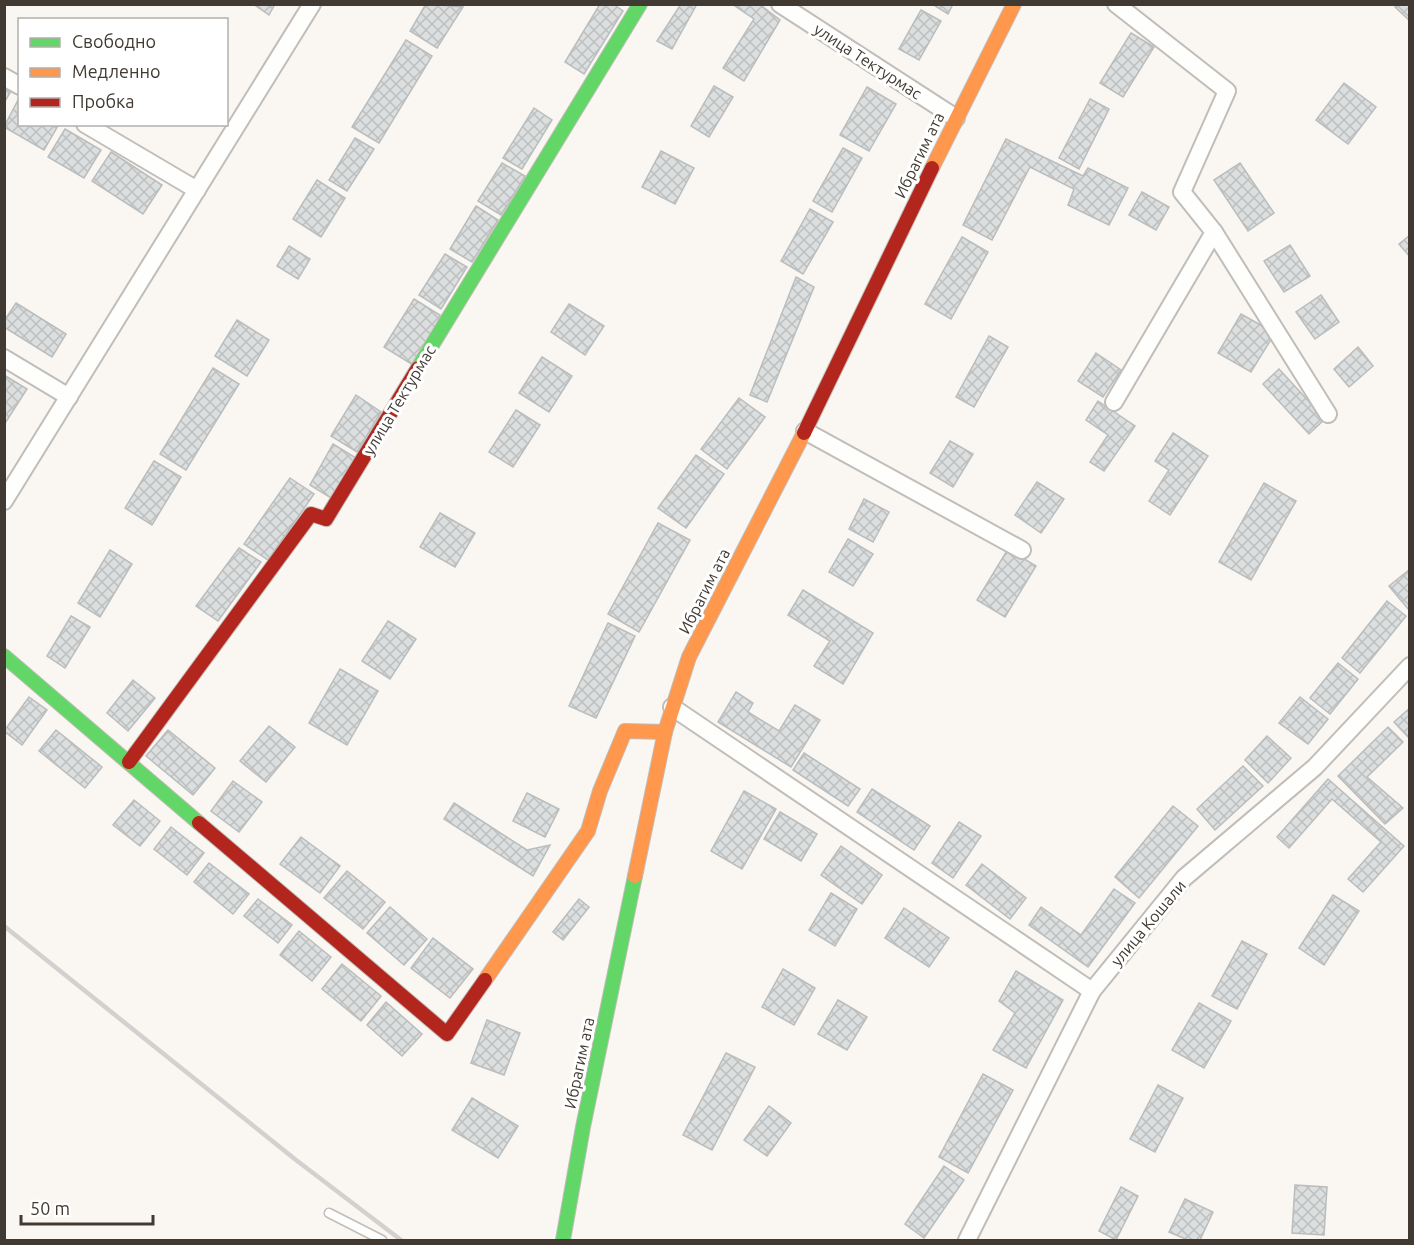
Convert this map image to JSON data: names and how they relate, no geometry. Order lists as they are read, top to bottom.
{
  "streets": {
    "street": ["улица Тектурмас", "Ибрагим ата", "улица Кошали"]
  },
  "crossings": [
    ["улица Тектурмас", "Ибрагим ата"]
  ],
  "legend": ["Свободно", "Медленно", "Пробка"],
  "scale_bar": "50 m"
}
